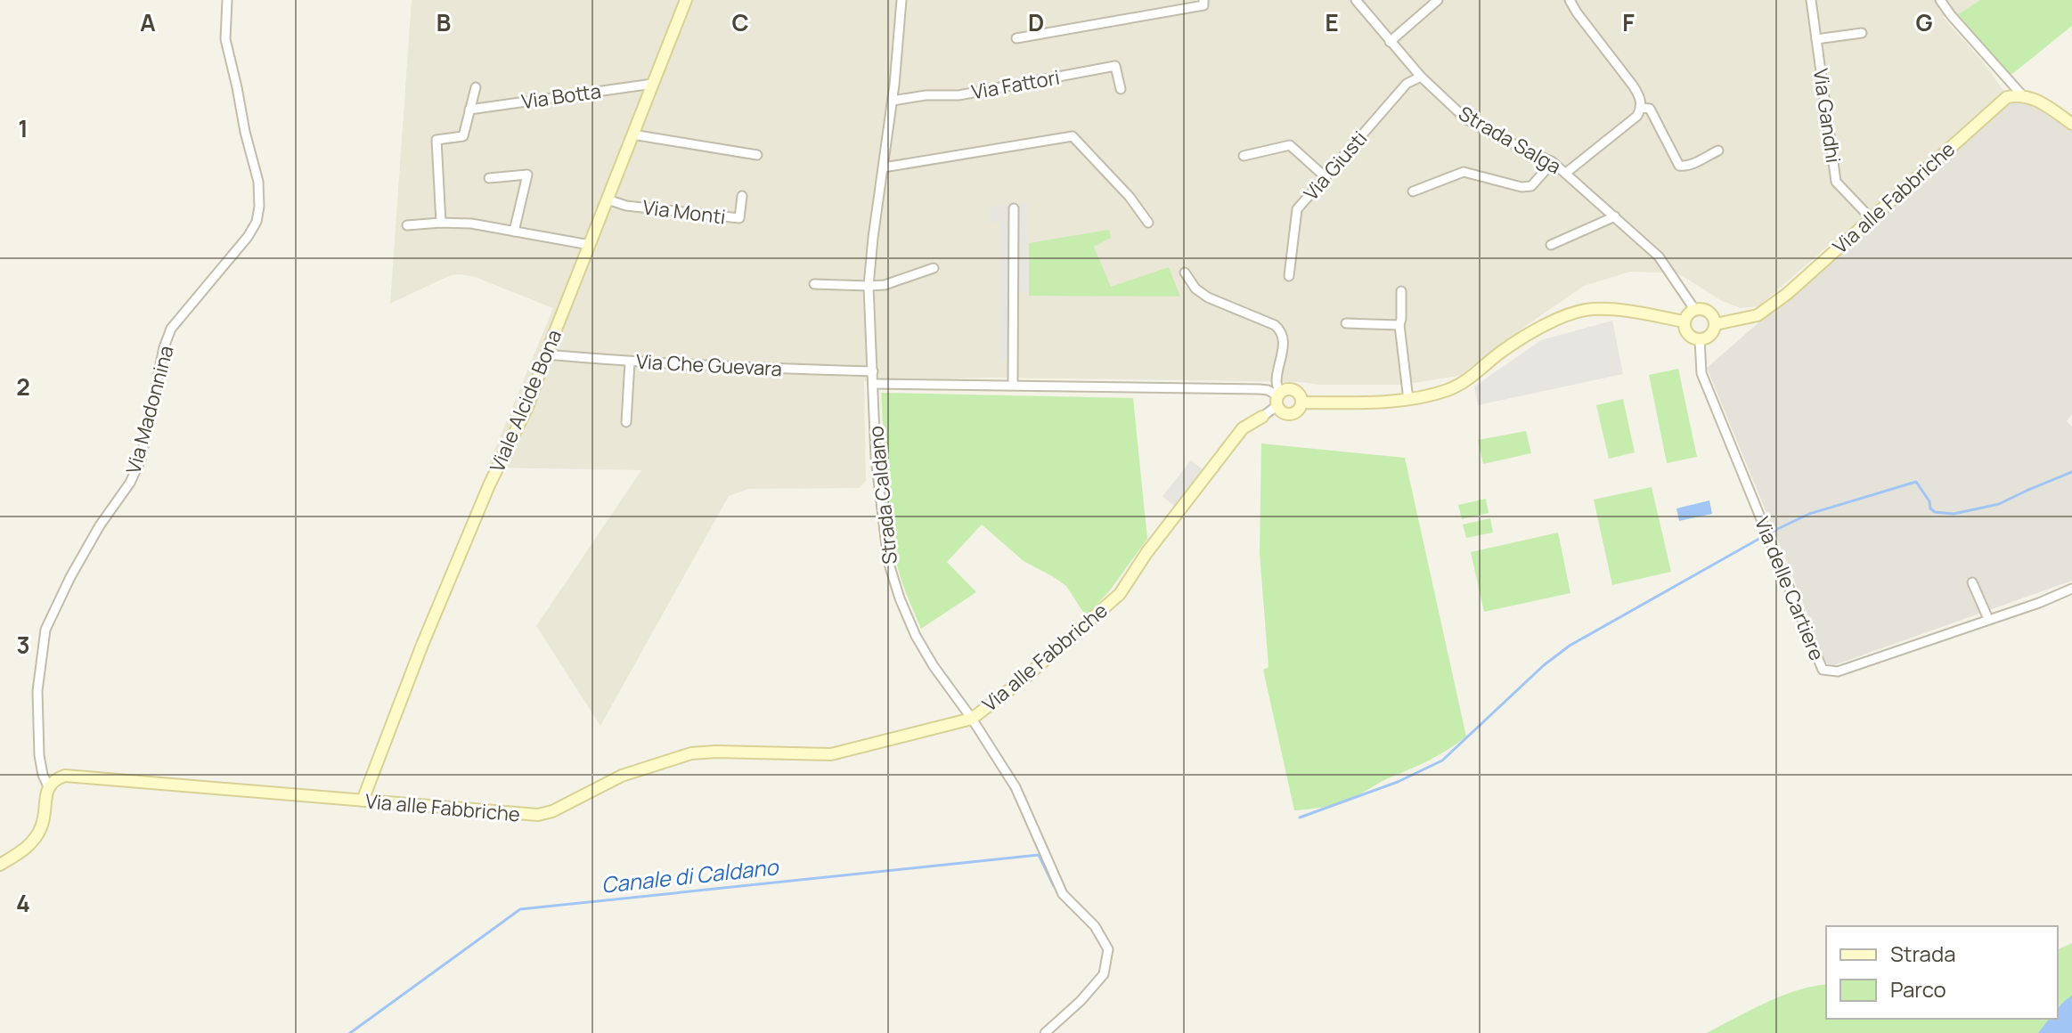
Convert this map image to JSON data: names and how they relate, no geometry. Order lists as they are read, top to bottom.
{
  "streets": {
    "street": [
      "Via Fattori",
      "Via Botta",
      "Via Gandhi",
      "Strada Salga",
      "Via Giusti",
      "Via alle Fabbriche",
      "Via Monti",
      "Via Che Guevara",
      "Viale Alcide Bona",
      "Via Madonnina",
      "Strada Caldano",
      "Via delle Cartiere"
    ]
  },
  "crossings": [
    ["Via Fattori", "Strada Caldano"],
    ["Via Botta", "Viale Alcide Bona"],
    ["Via Gandhi", "Via alle Fabbriche"],
    ["Strada Salga", "Via Giusti"],
    ["Strada Salga", "Via alle Fabbriche"],
    ["Strada Salga", "Via delle Cartiere"],
    ["Via alle Fabbriche", "Viale Alcide Bona"],
    ["Via alle Fabbriche", "Via Madonnina"],
    ["Via alle Fabbriche", "Strada Caldano"],
    ["Via alle Fabbriche", "Via delle Cartiere"],
    ["Via Monti", "Viale Alcide Bona"],
    ["Via Che Guevara", "Viale Alcide Bona"],
    ["Via Che Guevara", "Strada Caldano"]
  ],
  "water": ["Canale di Caldano"],
  "legend": ["Strada", "Parco"],
  "grid": {
    "columns": [
      "A",
      "B",
      "C",
      "D",
      "E",
      "F",
      "G"
    ],
    "rows": [
      "1",
      "2",
      "3",
      "4"
    ]
  }
}
